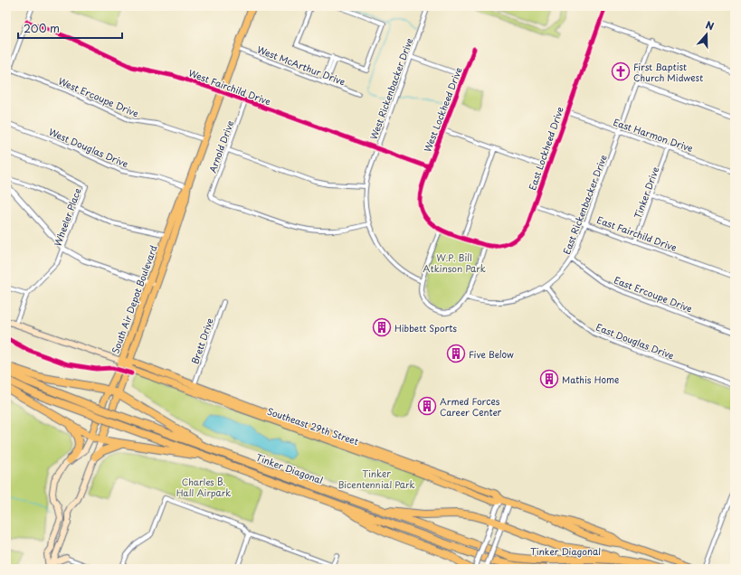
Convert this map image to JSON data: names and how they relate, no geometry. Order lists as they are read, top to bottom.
{
  "streets": {
    "highway": ["Tinker Diagonal"],
    "main road": ["South Air Depot Boulevard", "Southeast 29th Street"],
    "street": [
      "West McArthur Drive",
      "West Fairchild Drive",
      "West Rickenbacker Drive",
      "West Ercoupe Drive",
      "West Lockheed Drive",
      "East Harmon Drive",
      "Arnold Drive",
      "West Douglas Drive",
      "East Lockheed Drive",
      "Tinker Drive",
      "East Rickenbacker Drive",
      "Wheeler Place",
      "East Fairchild Drive",
      "East Ercoupe Drive",
      "Brett Drive",
      "East Douglas Drive"
    ]
  },
  "crossings": [
    ["West McArthur Drive", "South Air Depot Boulevard"],
    ["West Fairchild Drive", "West Rickenbacker Drive"],
    ["West Fairchild Drive", "West Lockheed Drive"],
    ["West Fairchild Drive", "Arnold Drive"],
    ["West Fairchild Drive", "South Air Depot Boulevard"],
    ["West Rickenbacker Drive", "Arnold Drive"],
    ["West Ercoupe Drive", "South Air Depot Boulevard"],
    ["West Lockheed Drive", "East Lockheed Drive"],
    ["East Harmon Drive", "East Lockheed Drive"],
    ["East Harmon Drive", "Tinker Drive"],
    ["East Harmon Drive", "East Rickenbacker Drive"],
    ["West Douglas Drive", "South Air Depot Boulevard"],
    ["East Lockheed Drive", "East Fairchild Drive"],
    ["Tinker Drive", "East Fairchild Drive"],
    ["East Rickenbacker Drive", "East Fairchild Drive"],
    ["East Rickenbacker Drive", "East Ercoupe Drive"],
    ["East Rickenbacker Drive", "East Douglas Drive"],
    ["Wheeler Place", "Southeast 29th Street"],
    ["South Air Depot Boulevard", "Southeast 29th Street"],
    ["Brett Drive", "Southeast 29th Street"]
  ],
  "parks": ["W.P. Bill Atkinson Park", "Tinker Bicentennial Park", "Charles B. Hall Airpark"],
  "places": {
    "church": ["First Baptist Church Midwest"],
    "building": [
      "Hibbett Sports",
      "Five Below",
      "Mathis Home",
      "Armed Forces Career Center"
    ]
  },
  "scale_bar": "200 m",
  "north": "top"
}
